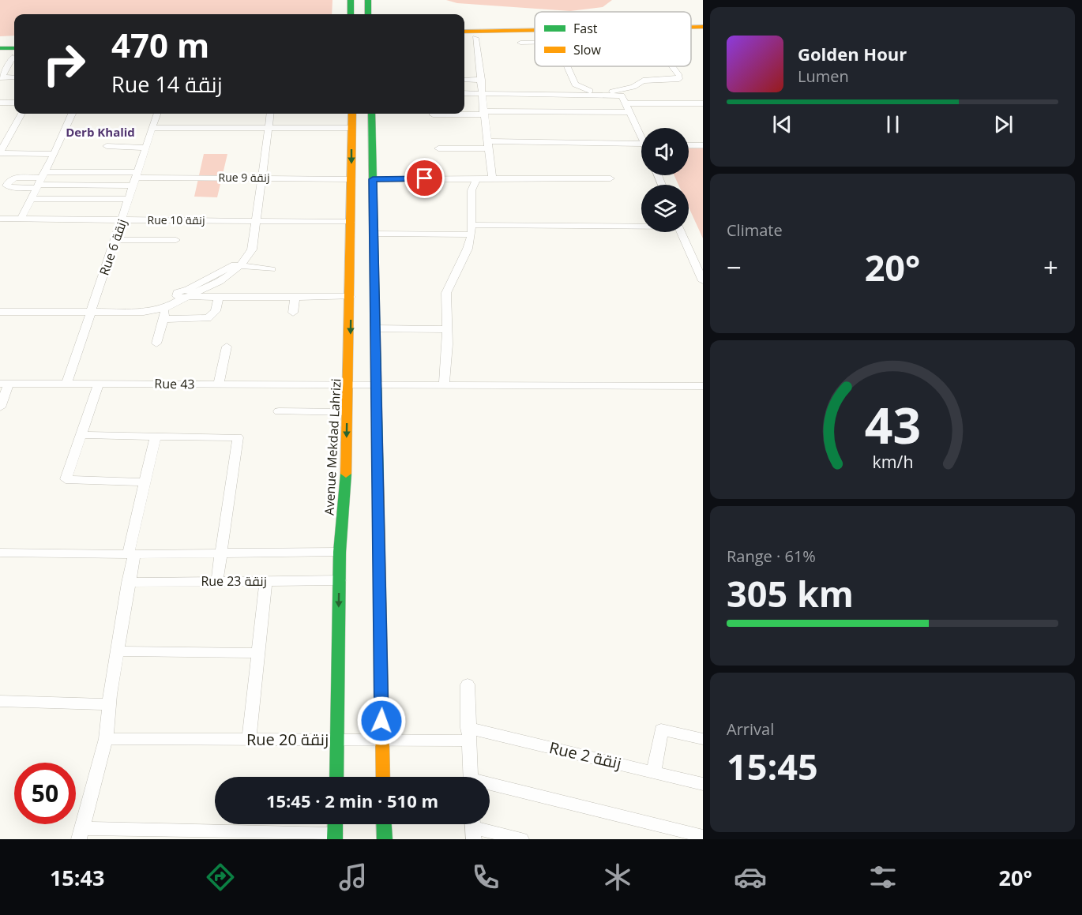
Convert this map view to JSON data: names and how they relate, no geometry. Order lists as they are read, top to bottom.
{
  "streets": {
    "main road": ["Avenue Mekdad Lahrizi"],
    "street": [
      "Rue 9 زنقة",
      "Rue 10 زنقة",
      "Rue 6 زنقة",
      "Rue 43",
      "Rue 23 زنقة",
      "Rue 20 زنقة",
      "Rue 2 زنقة"
    ]
  },
  "crossings": [
    ["Rue 9 زنقة", "Rue 6 زنقة"],
    ["Rue 9 زنقة", "Avenue Mekdad Lahrizi"],
    ["Rue 10 زنقة", "Rue 6 زنقة"],
    ["Rue 10 زنقة", "Avenue Mekdad Lahrizi"],
    ["Rue 6 زنقة", "Rue 43"],
    ["Rue 43", "Avenue Mekdad Lahrizi"],
    ["Avenue Mekdad Lahrizi", "Rue 23 زنقة"],
    ["Avenue Mekdad Lahrizi", "Rue 20 زنقة"],
    ["Rue 20 زنقة", "Rue 2 زنقة"]
  ],
  "districts": ["Derb Khalid"],
  "legend": ["Fast", "Slow"],
  "page": {
    "turn": ["470 m", "Rue 14 زنقة"],
    "song": ["Golden Hour", "Lumen"],
    "tile": [
      "Climate",
      ["Range · 61%", "305 km"],
      ["Arrival", "15:45"]
    ],
    "heat": ["−", "20°", "+"],
    "limit": "50",
    "trip": "15:45 · 2 min · 510 m",
    "tabs": ["15:43", "20°"],
    "gauge": ["43", "km/h"]
  }
}
